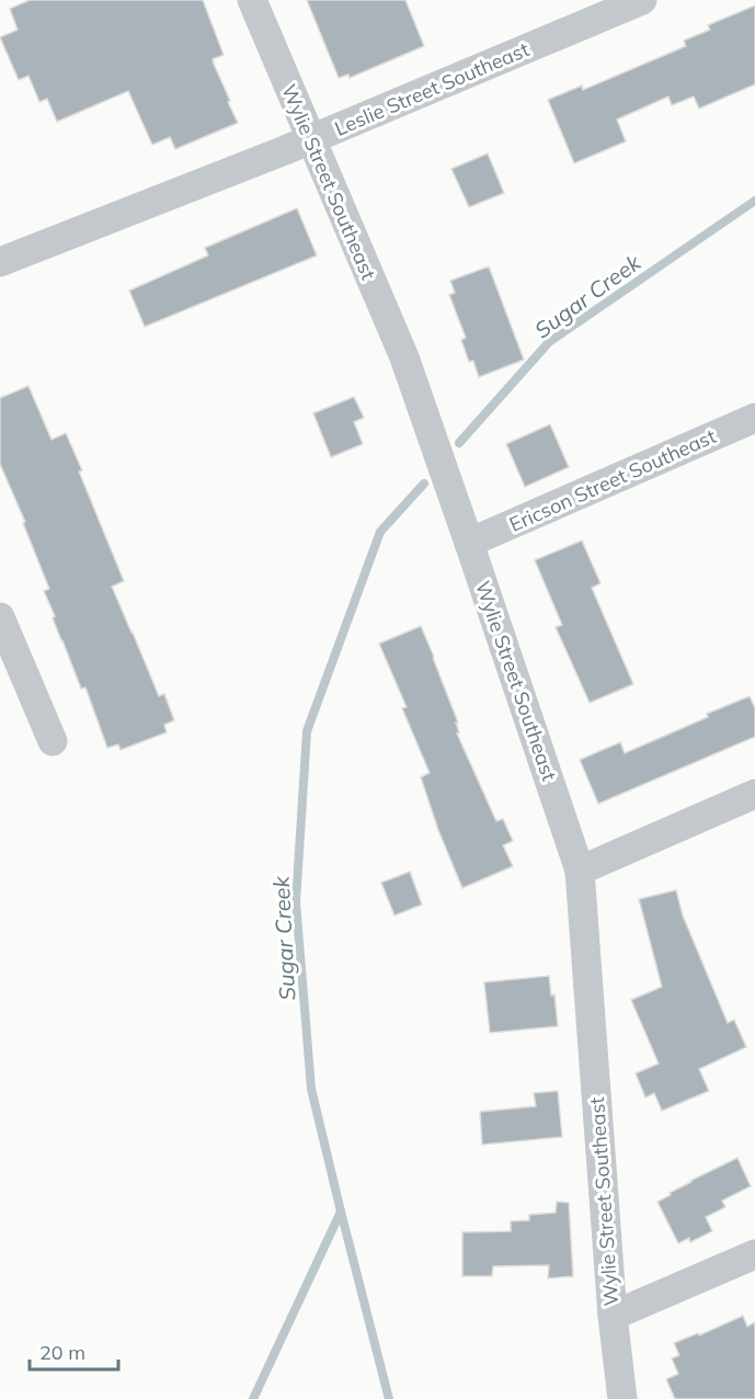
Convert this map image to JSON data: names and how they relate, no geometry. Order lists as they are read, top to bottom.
{
  "streets": {
    "street": ["Leslie Street Southeast", "Wylie Street Southeast", "Ericson Street Southeast"]
  },
  "crossings": [
    ["Leslie Street Southeast", "Wylie Street Southeast"],
    ["Wylie Street Southeast", "Ericson Street Southeast"]
  ],
  "water": ["Sugar Creek"],
  "scale_bar": "20 m"
}
